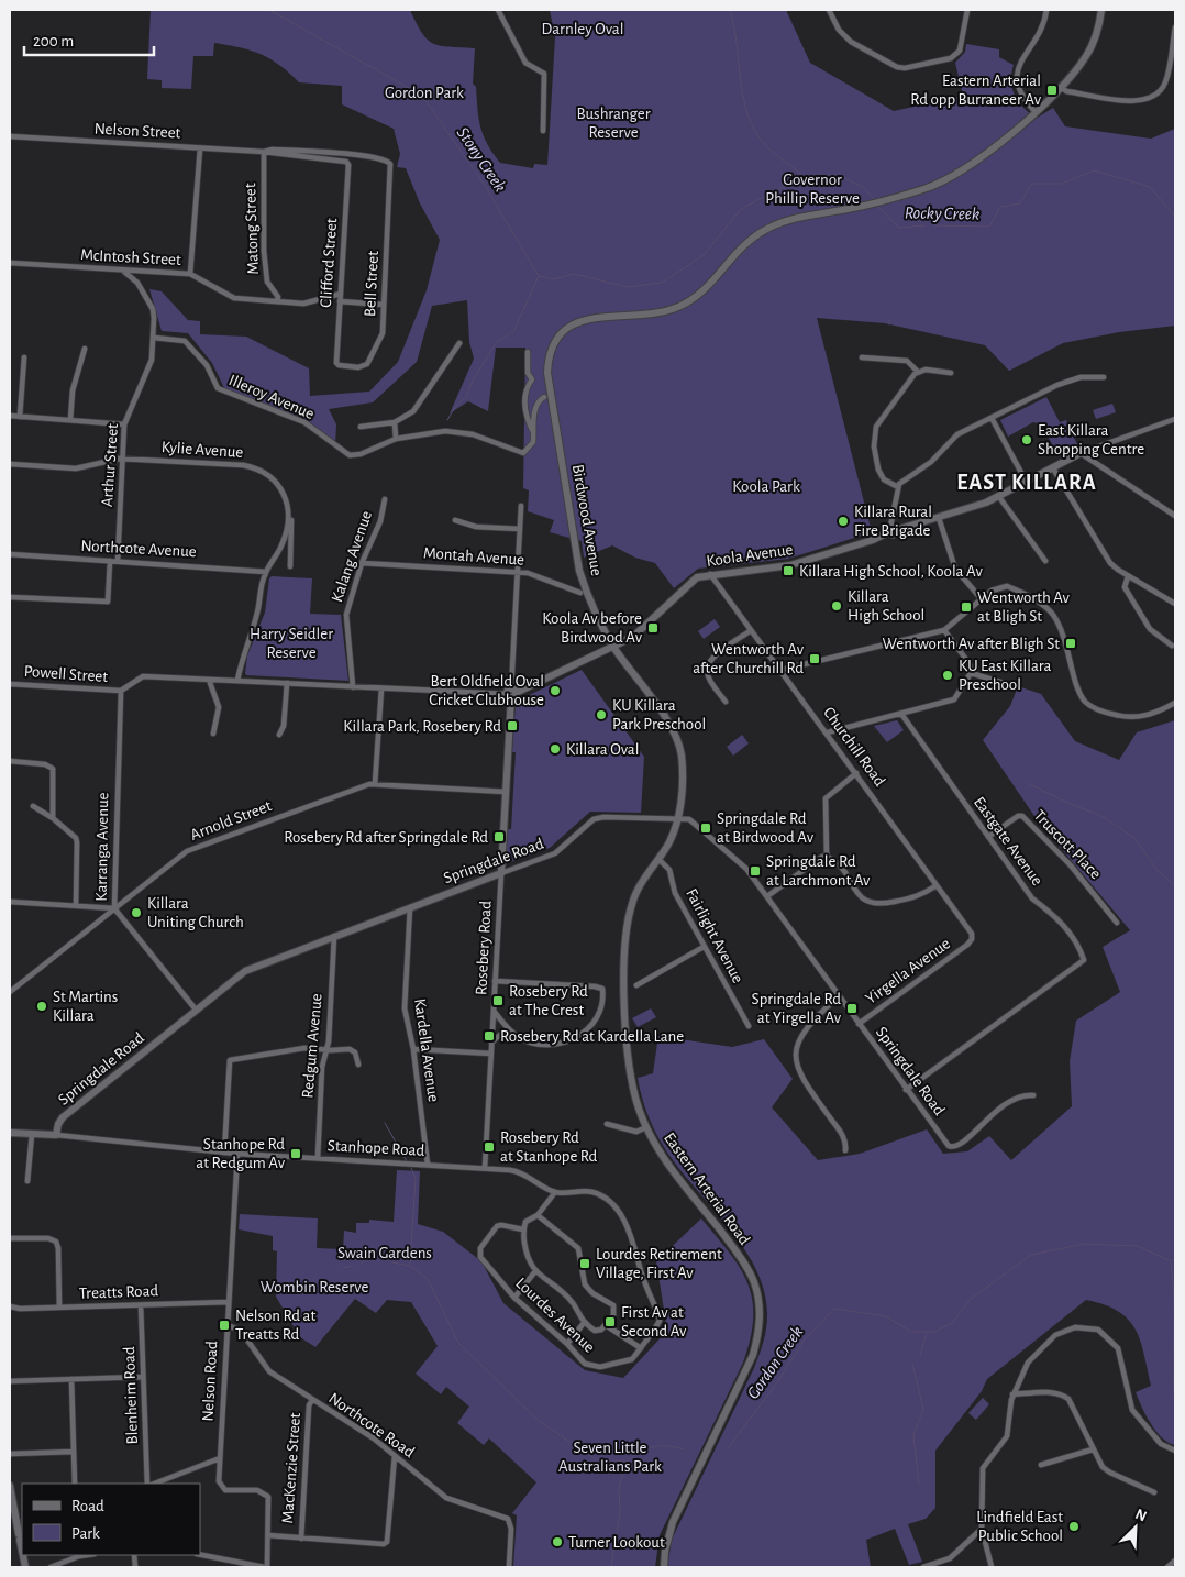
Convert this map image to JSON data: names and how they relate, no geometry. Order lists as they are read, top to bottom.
{
  "streets": {
    "main road": [
      "Birdwood Avenue",
      "Koola Avenue",
      "Springdale Road",
      "Rosebery Road",
      "Stanhope Road",
      "Eastern Arterial Road"
    ],
    "street": [
      "Nelson Street",
      "Matong Street",
      "McIntosh Street",
      "Clifford Street",
      "Bell Street",
      "Illeroy Avenue",
      "Kylie Avenue",
      "Arthur Street",
      "Northcote Avenue",
      "Kalang Avenue",
      "Montah Avenue",
      "Powell Street",
      "Churchill Road",
      "Arnold Street",
      "Eastgate Avenue",
      "Truscott Place",
      "Karranga Avenue",
      "Fairlight Avenue",
      "Yirgella Avenue",
      "Redgum Avenue",
      "Kardella Avenue",
      "Treatts Road",
      "Lourdes Avenue",
      "Nelson Road",
      "Blenheim Road",
      "Northcote Road",
      "MacKenzie Street"
    ]
  },
  "crossings": [
    ["Nelson Street", "Matong Street"],
    ["Nelson Street", "Clifford Street"],
    ["Nelson Street", "Bell Street"],
    ["Matong Street", "McIntosh Street"],
    ["McIntosh Street", "Clifford Street"],
    ["McIntosh Street", "Arthur Street"],
    ["Clifford Street", "Bell Street"],
    ["Illeroy Avenue", "Arthur Street"],
    ["Kylie Avenue", "Arthur Street"],
    ["Arthur Street", "Northcote Avenue"],
    ["Birdwood Avenue", "Koola Avenue"],
    ["Birdwood Avenue", "Springdale Road"],
    ["Birdwood Avenue", "Eastern Arterial Road"],
    ["Koola Avenue", "Churchill Road"],
    ["Koola Avenue", "Rosebery Road"],
    ["Kalang Avenue", "Montah Avenue"],
    ["Montah Avenue", "Rosebery Road"],
    ["Powell Street", "Karranga Avenue"],
    ["Churchill Road", "Yirgella Avenue"],
    ["Arnold Street", "Karranga Avenue"],
    ["Arnold Street", "Rosebery Road"],
    ["Eastgate Avenue", "Truscott Place"],
    ["Eastgate Avenue", "Springdale Road"],
    ["Karranga Avenue", "Springdale Road"],
    ["Springdale Road", "Rosebery Road"],
    ["Springdale Road", "Yirgella Avenue"],
    ["Springdale Road", "Redgum Avenue"],
    ["Springdale Road", "Kardella Avenue"],
    ["Springdale Road", "Stanhope Road"],
    ["Springdale Road", "Eastern Arterial Road"],
    ["Fairlight Avenue", "Eastern Arterial Road"],
    ["Rosebery Road", "Stanhope Road"],
    ["Redgum Avenue", "Stanhope Road"],
    ["Kardella Avenue", "Stanhope Road"],
    ["Stanhope Road", "Lourdes Avenue"],
    ["Stanhope Road", "Nelson Road"],
    ["Treatts Road", "Nelson Road"],
    ["Treatts Road", "Blenheim Road"],
    ["Nelson Road", "Northcote Road"],
    ["Northcote Road", "MacKenzie Street"]
  ],
  "districts": ["EAST KILLARA"],
  "water": ["Stony Creek", "Rocky Creek", "Gordon Creek"],
  "parks": [
    "Darnley Oval",
    "Gordon Park",
    "Bushranger Reserve",
    "Governor Phillip Reserve",
    "Koola Park",
    "Harry Seidler Reserve",
    "Swain Gardens",
    "Wombin Reserve",
    "Seven Little Australians Park"
  ],
  "places": {
    "transit": [
      "Eastern Arterial Rd opp Burraneer Av",
      "Killara High School, Koola Av",
      "Wentworth Av at Bligh St",
      "Koola Av before Birdwood Av",
      "Wentworth Av after Bligh St",
      "Wentworth Av after Churchill Rd",
      "Killara Park, Rosebery Rd",
      "Springdale Rd at Birdwood Av",
      "Rosebery Rd after Springdale Rd",
      "Springdale Rd at Larchmont Av",
      "Rosebery Rd at The Crest",
      "Springdale Rd at Yirgella Av",
      "Rosebery Rd at Kardella Lane",
      "Rosebery Rd at Stanhope Rd",
      "Stanhope Rd at Redgum Av",
      "Lourdes Retirement Village, First Av",
      "First Av at Second Av",
      "Nelson Rd at Treatts Rd"
    ],
    "other": [
      "East Killara Shopping Centre",
      "Killara Rural Fire Brigade",
      "Killara High School",
      "KU East Killara Preschool",
      "Bert Oldfield Oval Cricket Clubhouse",
      "KU Killara Park Preschool",
      "Killara Oval",
      "Killara Uniting Church",
      "St Martins Killara",
      "Lindfield East Public School",
      "Turner Lookout"
    ]
  },
  "legend": ["Road", "Park"],
  "scale_bar": "200 m",
  "north": "top right"
}
